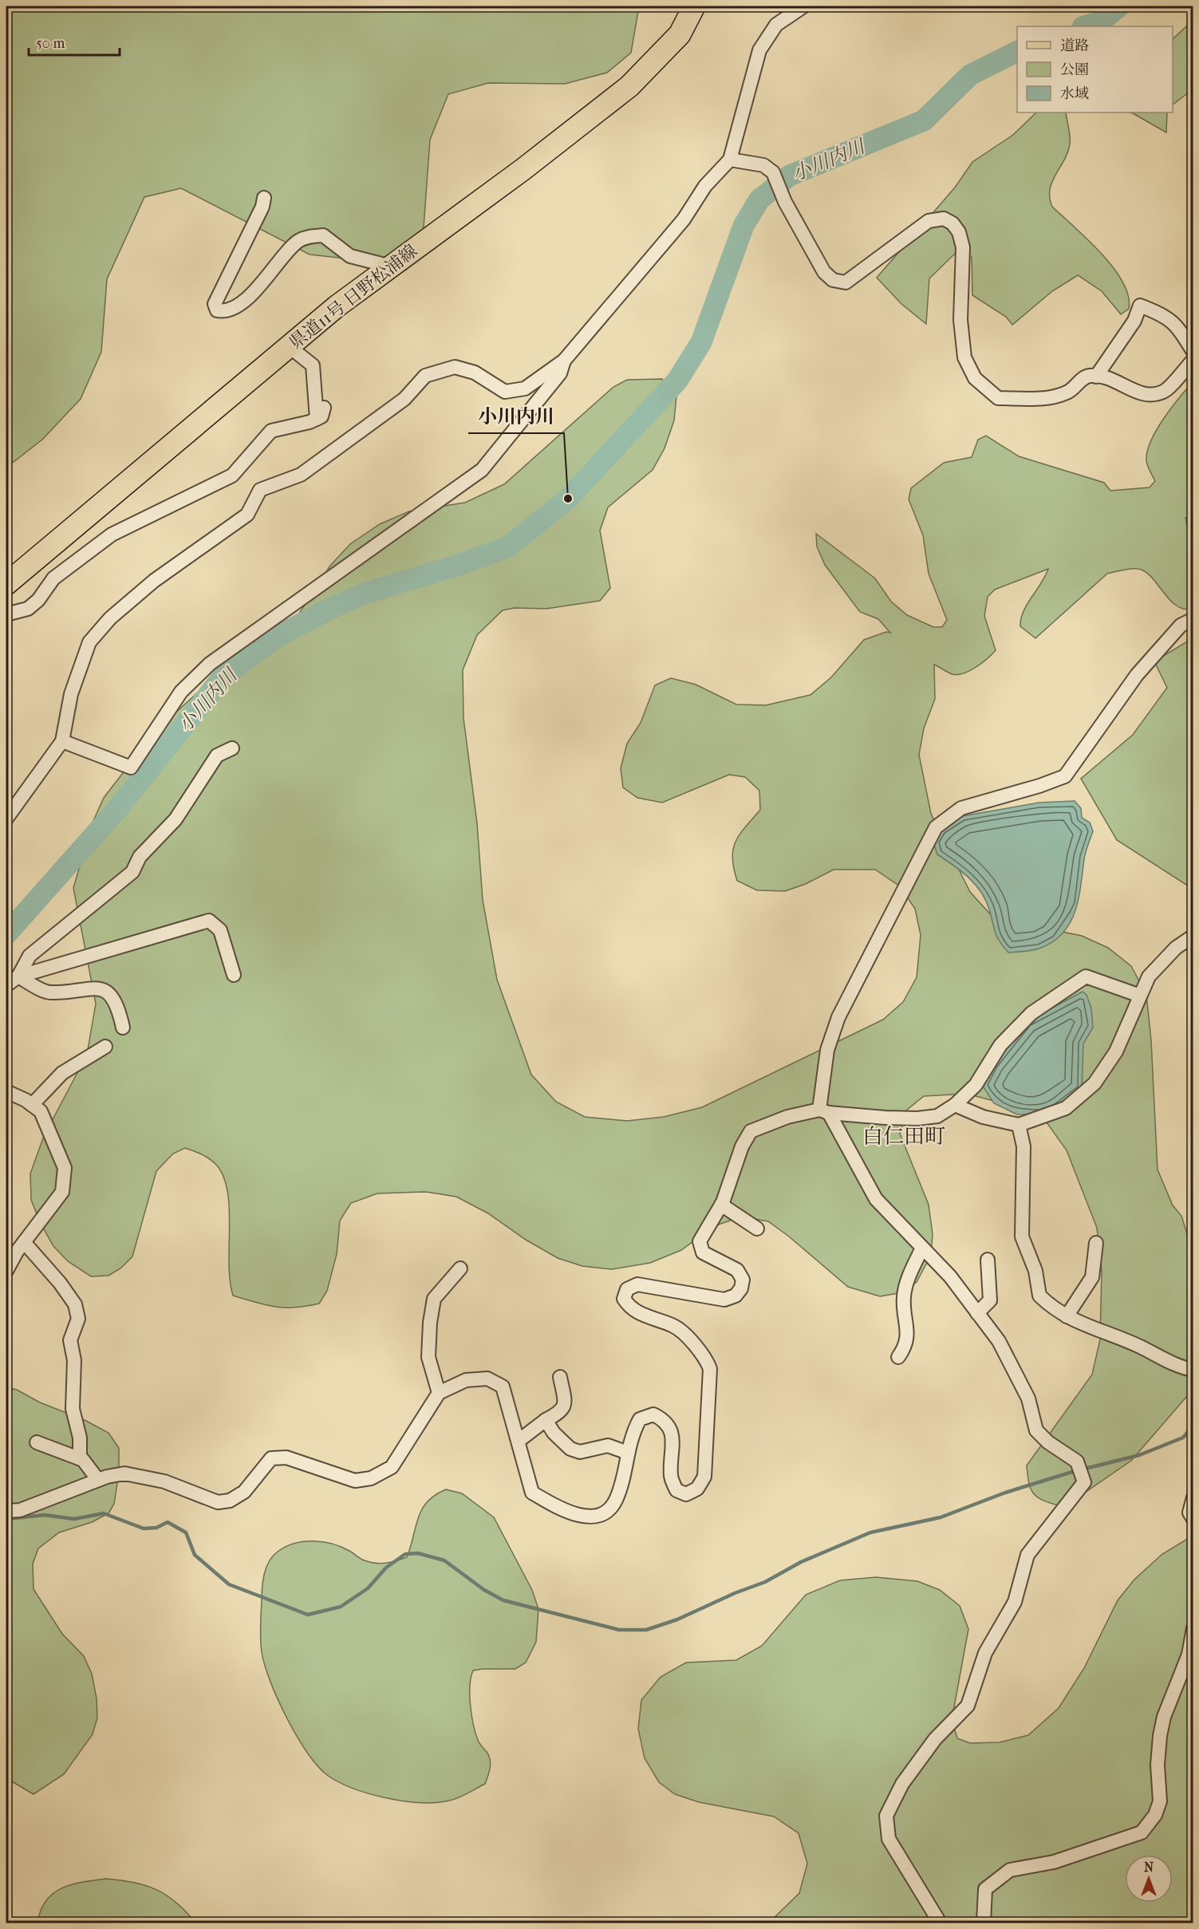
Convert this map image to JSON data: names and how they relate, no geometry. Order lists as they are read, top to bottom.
{
  "streets": {
    "main road": ["県道11号 日野松浦線"]
  },
  "districts": ["白仁田町"],
  "water": ["小川内川"],
  "places": ["小川内川"],
  "legend": ["道路", "公園", "水域"],
  "scale_bar": "50 m",
  "north": "top"
}
